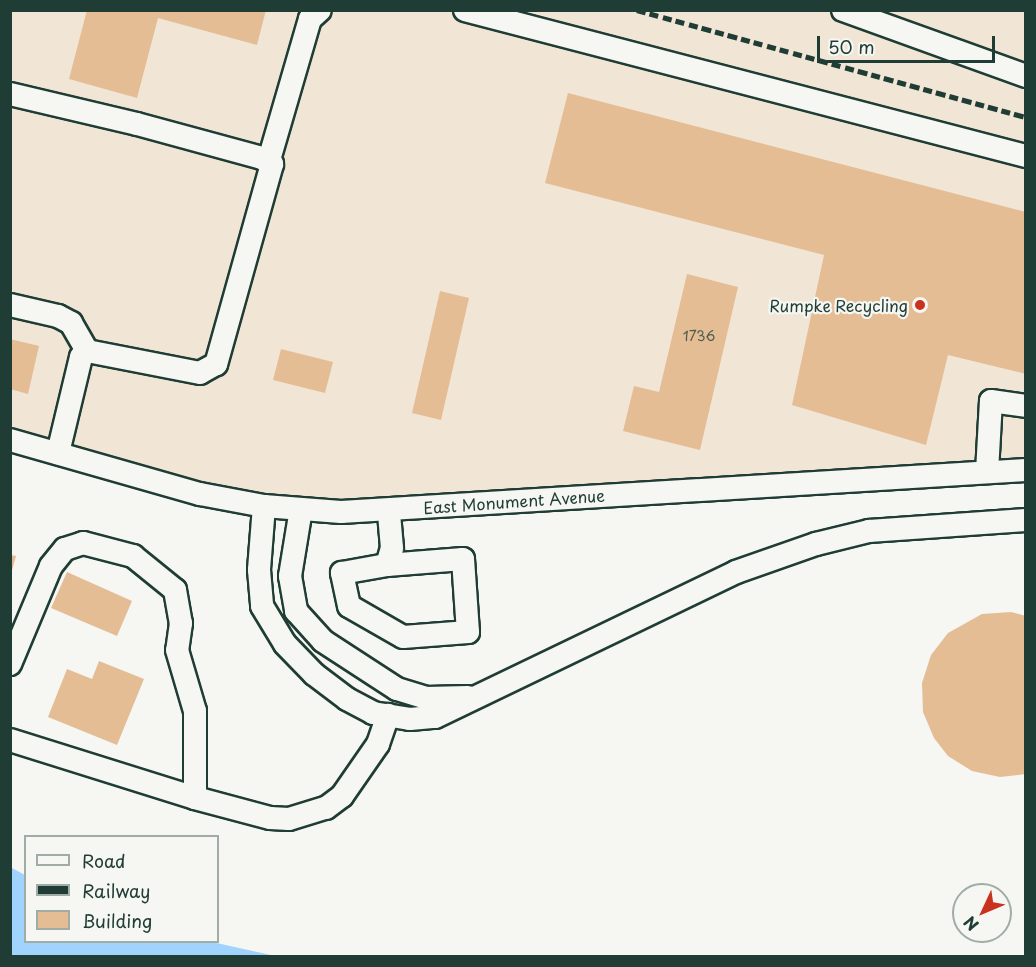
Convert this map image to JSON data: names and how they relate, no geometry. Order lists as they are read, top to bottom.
{
  "streets": {
    "street": ["East Monument Avenue"]
  },
  "places": ["Rumpke Recycling"],
  "house_numbers": ["1736"],
  "legend": ["Road", "Railway", "Building"],
  "scale_bar": "50 m",
  "north": "bottom left"
}
